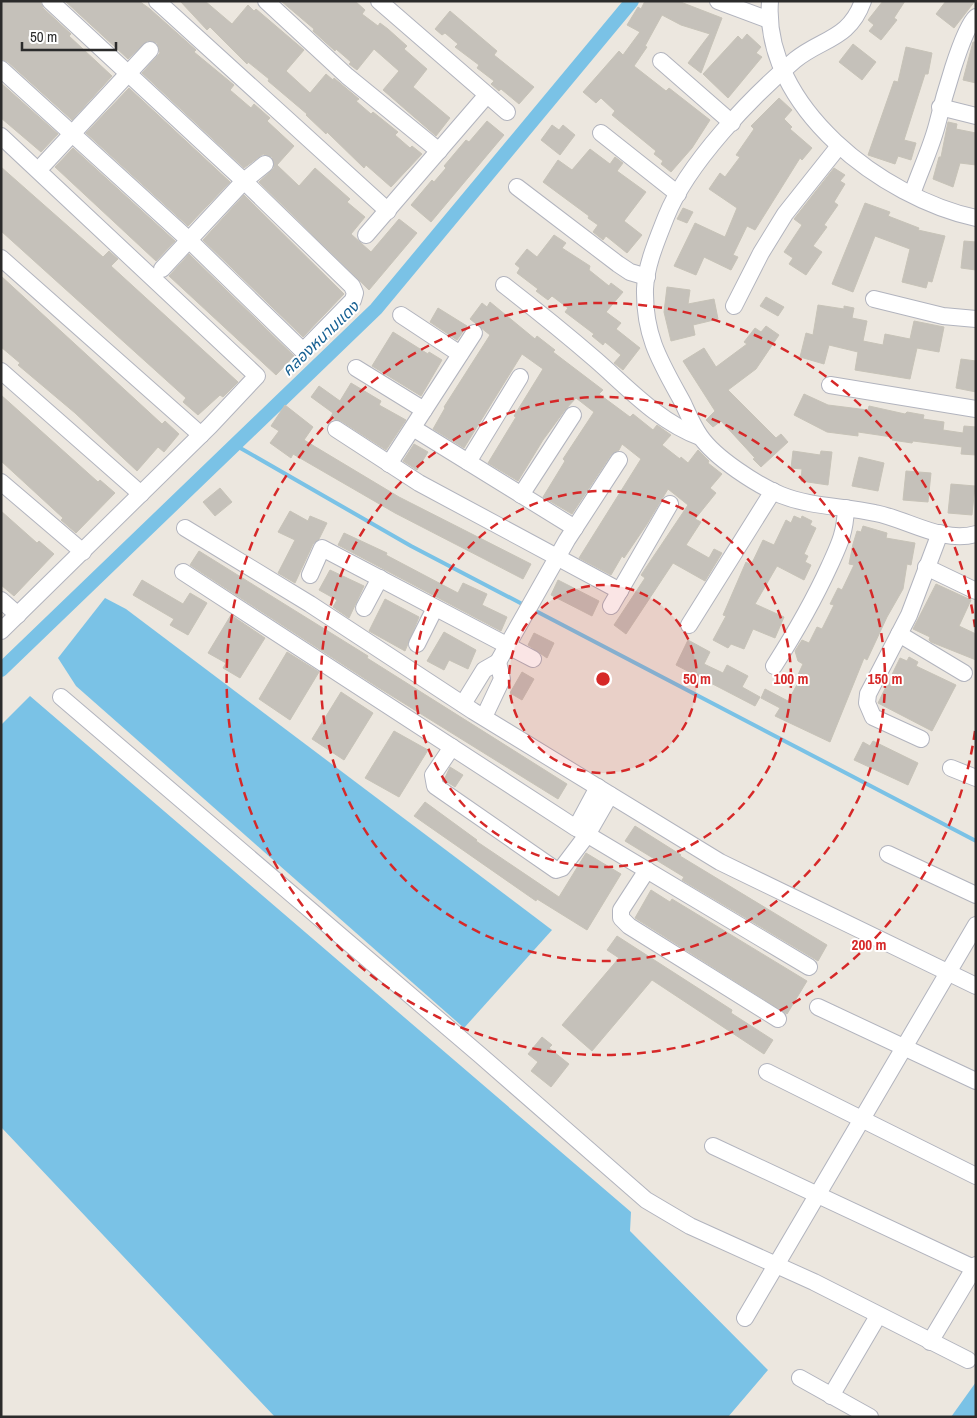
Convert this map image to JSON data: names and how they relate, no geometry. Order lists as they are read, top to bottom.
{
  "water": ["คลองหนามแดง"],
  "scale_bar": "50 m",
  "rings": [
    "50 m",
    "100 m",
    "150 m",
    "200 m"
  ]
}
